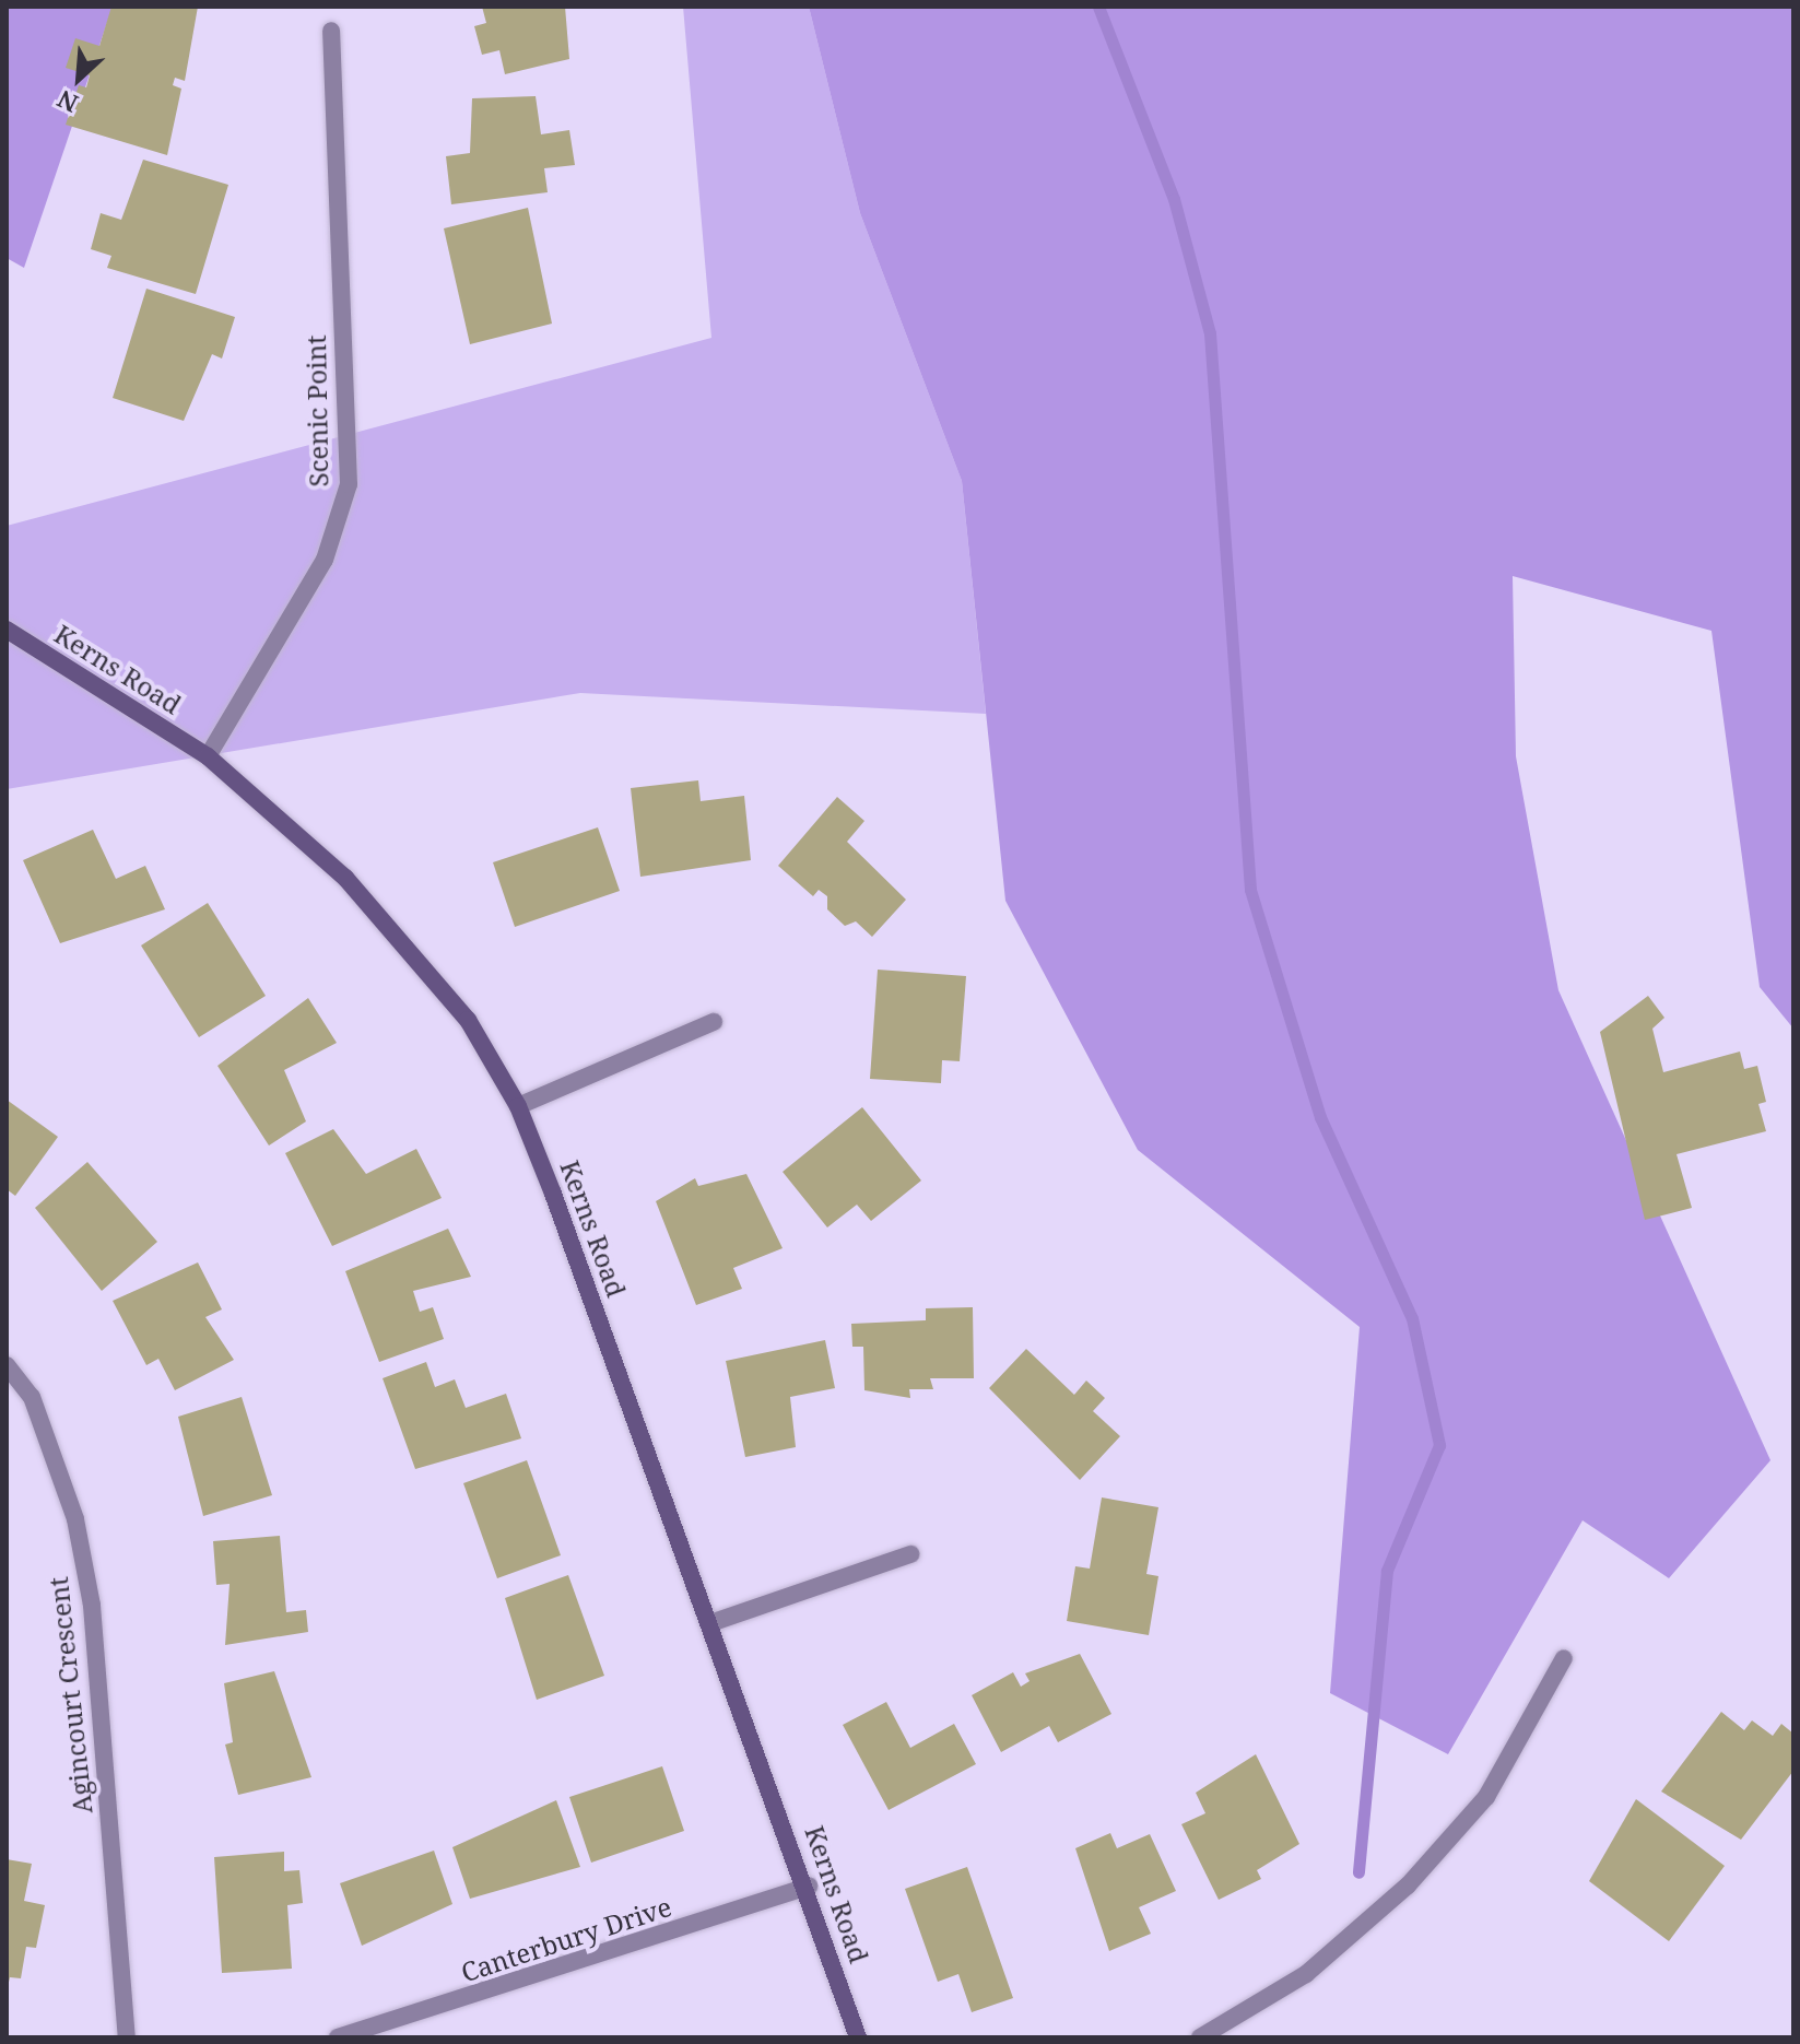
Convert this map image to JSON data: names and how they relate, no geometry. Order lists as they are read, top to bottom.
{
  "streets": {
    "street": [
      "Scenic Point",
      "Kerns Road",
      "Agincourt Crescent",
      "Canterbury Drive"
    ]
  },
  "crossings": [
    ["Scenic Point", "Kerns Road"],
    ["Kerns Road", "Canterbury Drive"]
  ],
  "north": "bottom left"
}
